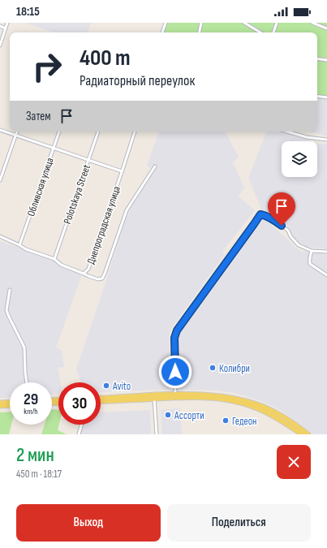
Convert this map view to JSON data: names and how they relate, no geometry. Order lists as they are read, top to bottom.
{
  "streets": {
    "street": ["Обливская улица", "Polotskaya Street", "Днепроградская улица"]
  },
  "places": [
    "Колибри",
    "Avito",
    "Ассорти",
    "Гедеон"
  ],
  "page": {
    "status": "18:15",
    "turn": ["400 m", "Радиаторный переулок"],
    "then": "Затем",
    "speed": "29 km/h",
    "limit": "30",
    "heading": ["2 мин", "450 m · 18:17"],
    "buttons": ["Выход", "Поделиться"]
  }
}
